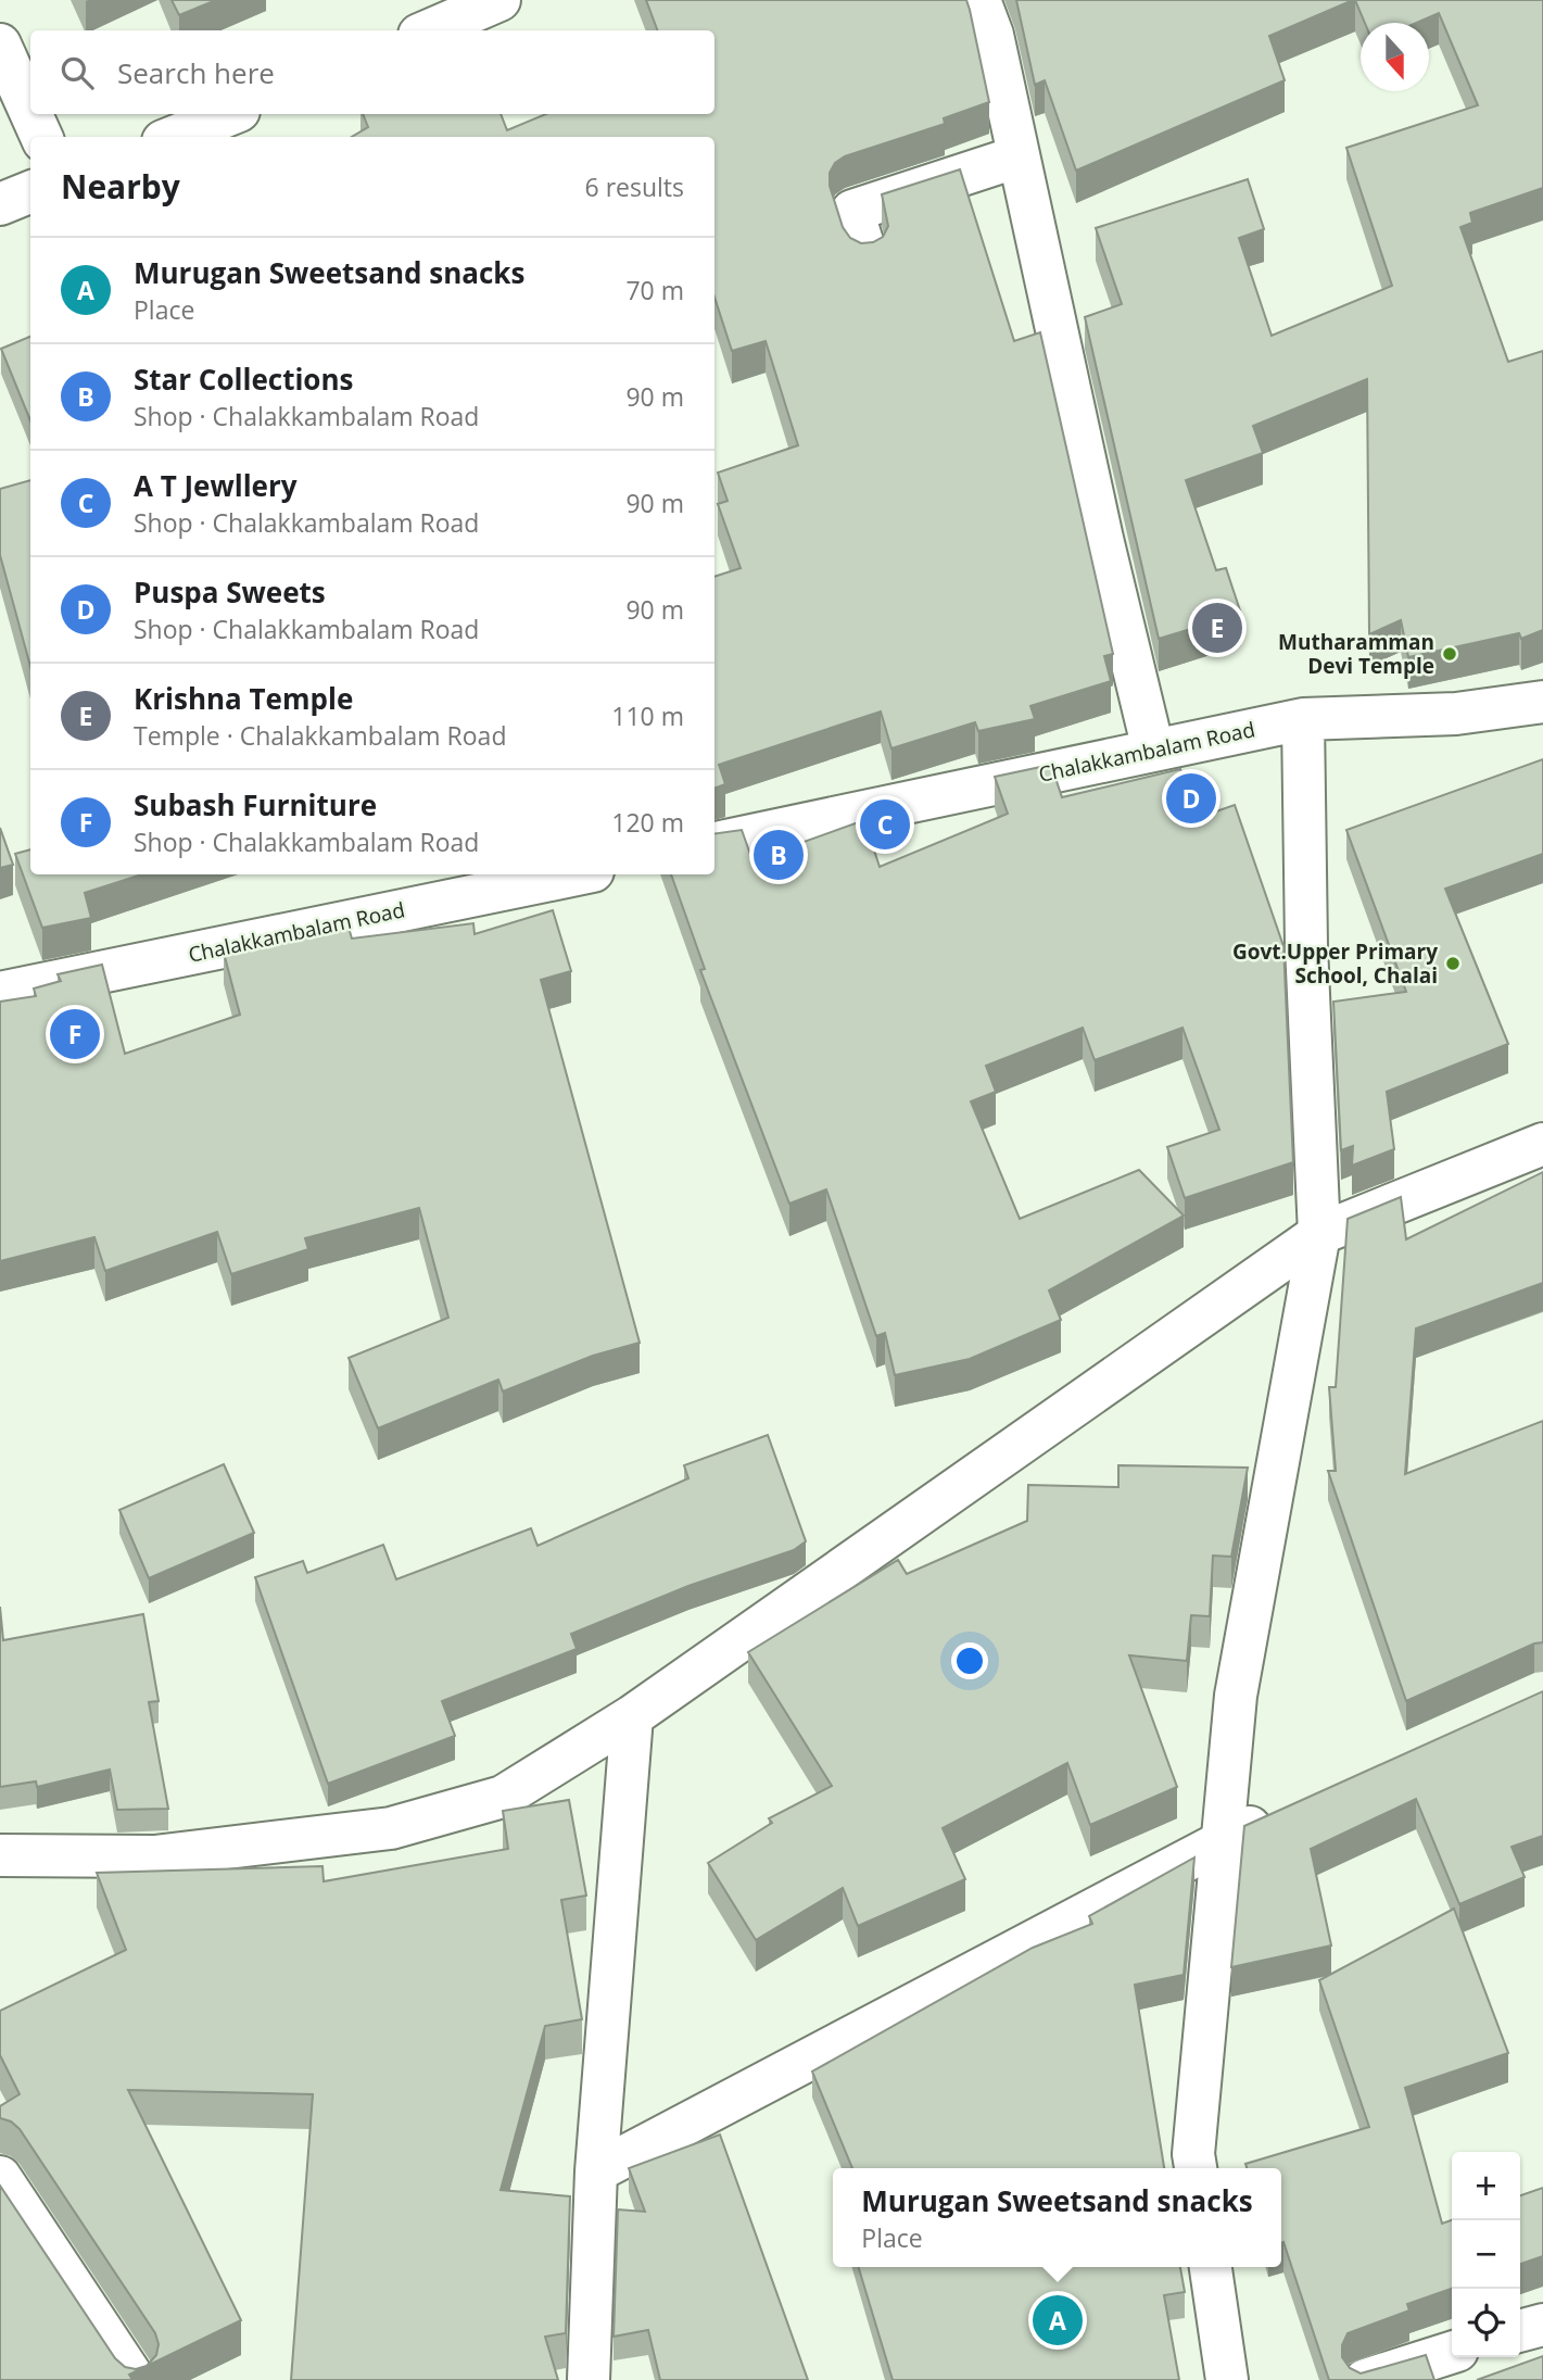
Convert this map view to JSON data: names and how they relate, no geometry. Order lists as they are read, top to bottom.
{
  "streets": {
    "street": ["Chalakkambalam Road"]
  },
  "places": ["Mutharamman Devi Temple", "Govt.Upper Primary School, Chalai"],
  "north": "bottom",
  "page": {
    "search": "Search here",
    "heading": ["Nearby", "6 results"],
    "list": [
      {
        "mark": "A",
        "name": "Murugan Sweetsand snacks",
        "note": "Place",
        "value": "70 m"
      },
      {
        "mark": "B",
        "name": "Star Collections",
        "note": "Shop · Chalakkambalam Road",
        "value": "90 m"
      },
      {
        "mark": "C",
        "name": "A T Jewllery",
        "note": "Shop · Chalakkambalam Road",
        "value": "90 m"
      },
      {
        "mark": "D",
        "name": "Puspa Sweets",
        "note": "Shop · Chalakkambalam Road",
        "value": "90 m"
      },
      {
        "mark": "E",
        "name": "Krishna Temple",
        "note": "Temple · Chalakkambalam Road",
        "value": "110 m"
      },
      {
        "mark": "F",
        "name": "Subash Furniture",
        "note": "Shop · Chalakkambalam Road",
        "value": "120 m"
      }
    ],
    "pins": [
      "E",
      "D",
      "C",
      "B",
      "F",
      "A"
    ],
    "map_buttons": ["+", "−"],
    "popup": ["Murugan Sweetsand snacks", "Place"]
  }
}
